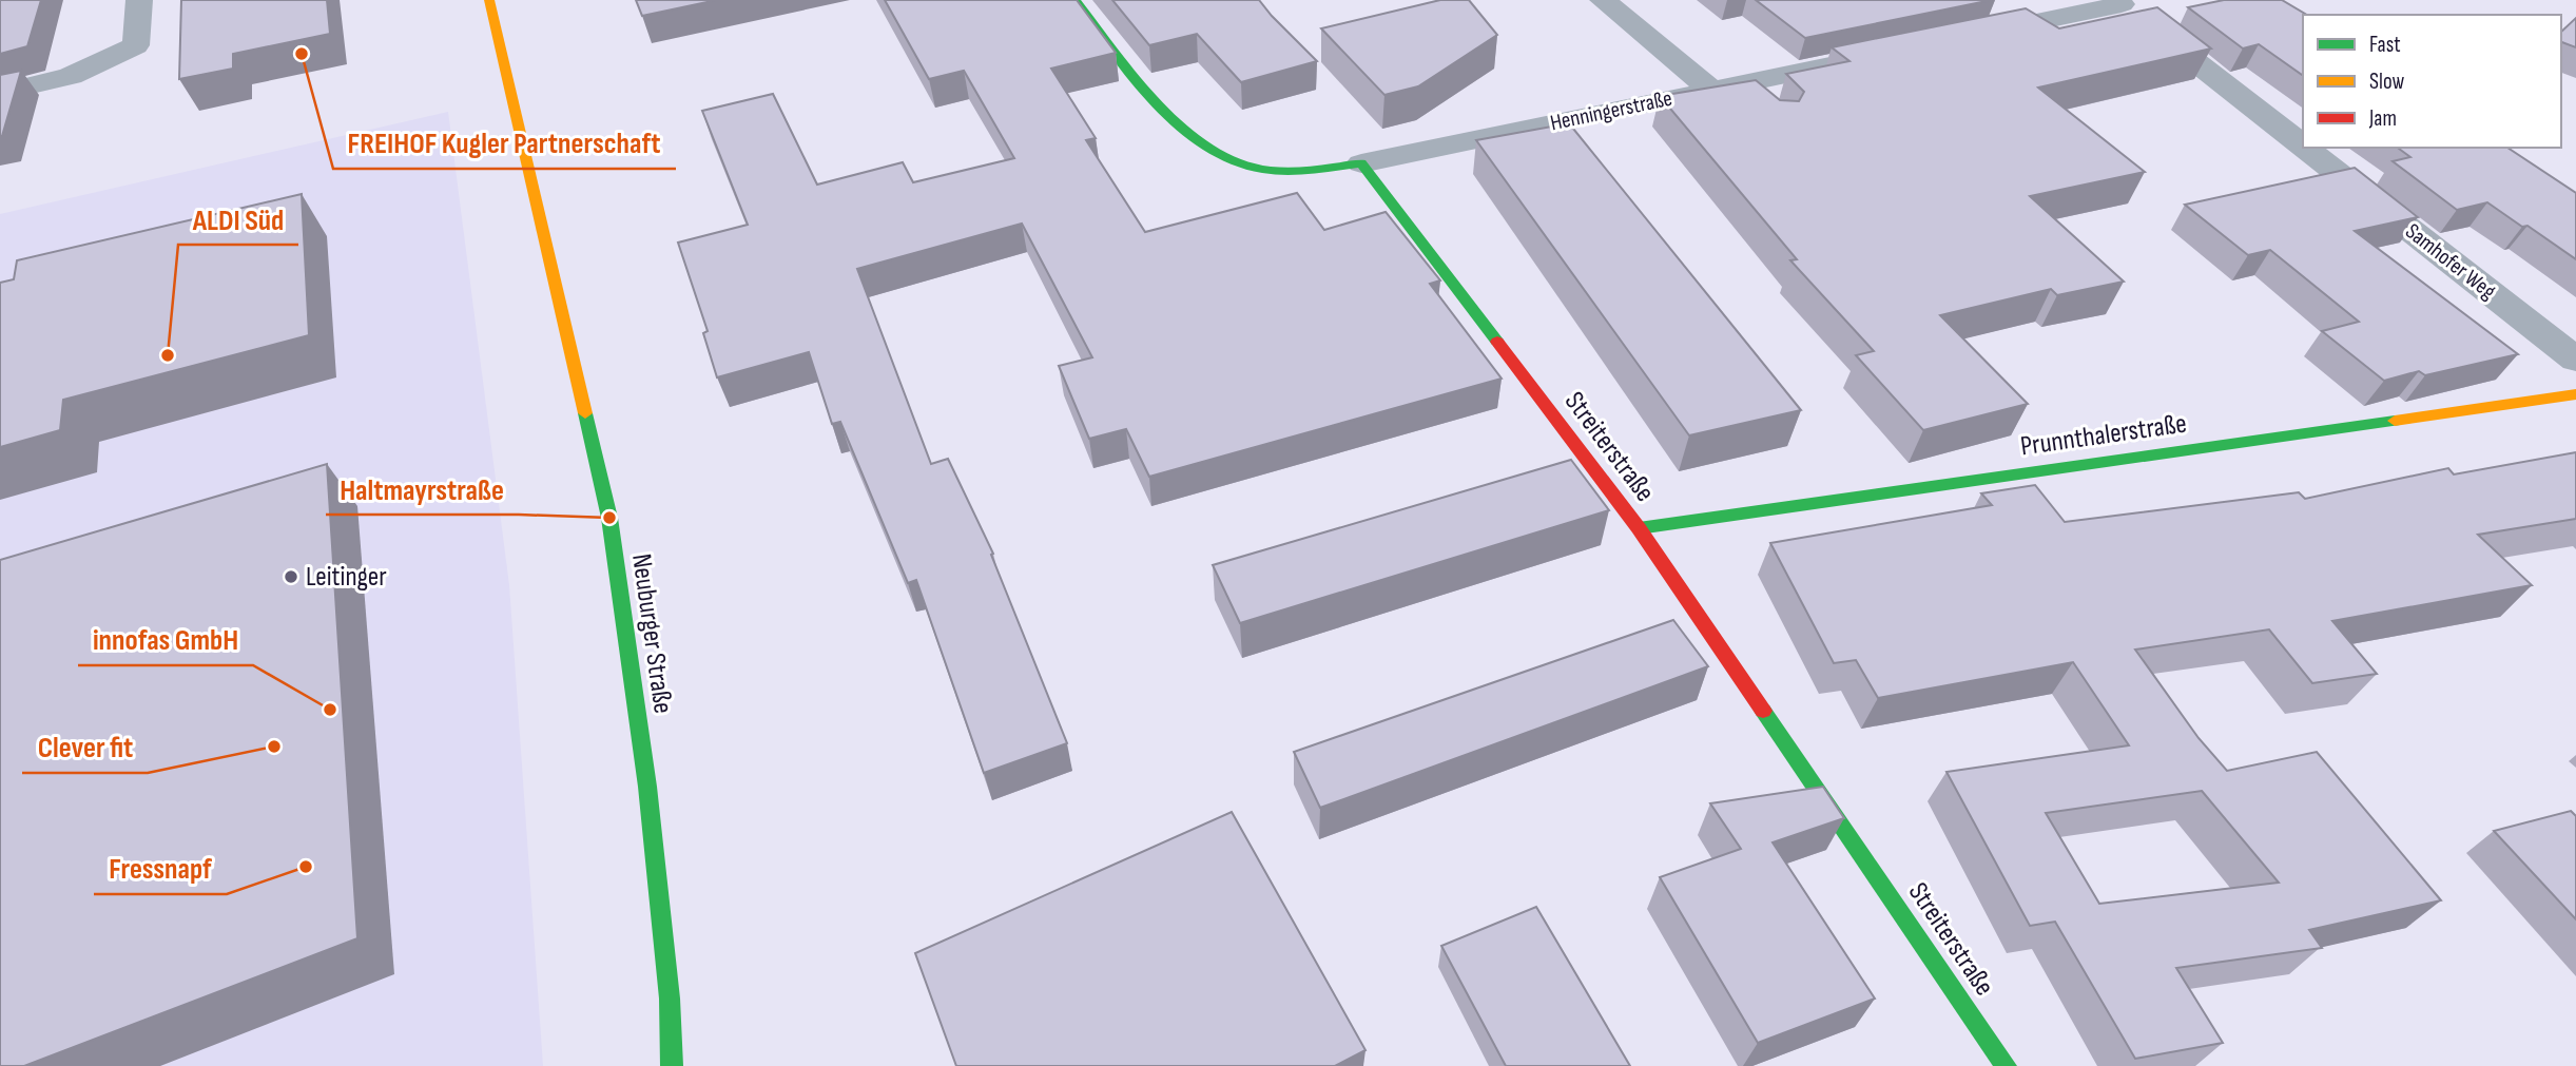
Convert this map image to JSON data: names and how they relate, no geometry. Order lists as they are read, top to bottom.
{
  "streets": {
    "street": [
      "Henningerstraße",
      "Samhofer Weg",
      "Prunnthalerstraße",
      "Streiterstraße",
      "Neuburger Straße"
    ]
  },
  "crossings": [
    ["Henningerstraße", "Streiterstraße"],
    ["Prunnthalerstraße", "Streiterstraße"]
  ],
  "places": [
    "FREIHOF Kugler Partnerschaft",
    "ALDI Süd",
    "Haltmayrstraße",
    "Leitinger",
    "innofas GmbH",
    "Clever fit",
    "Fressnapf"
  ],
  "legend": ["Fast", "Slow", "Jam"]
}
